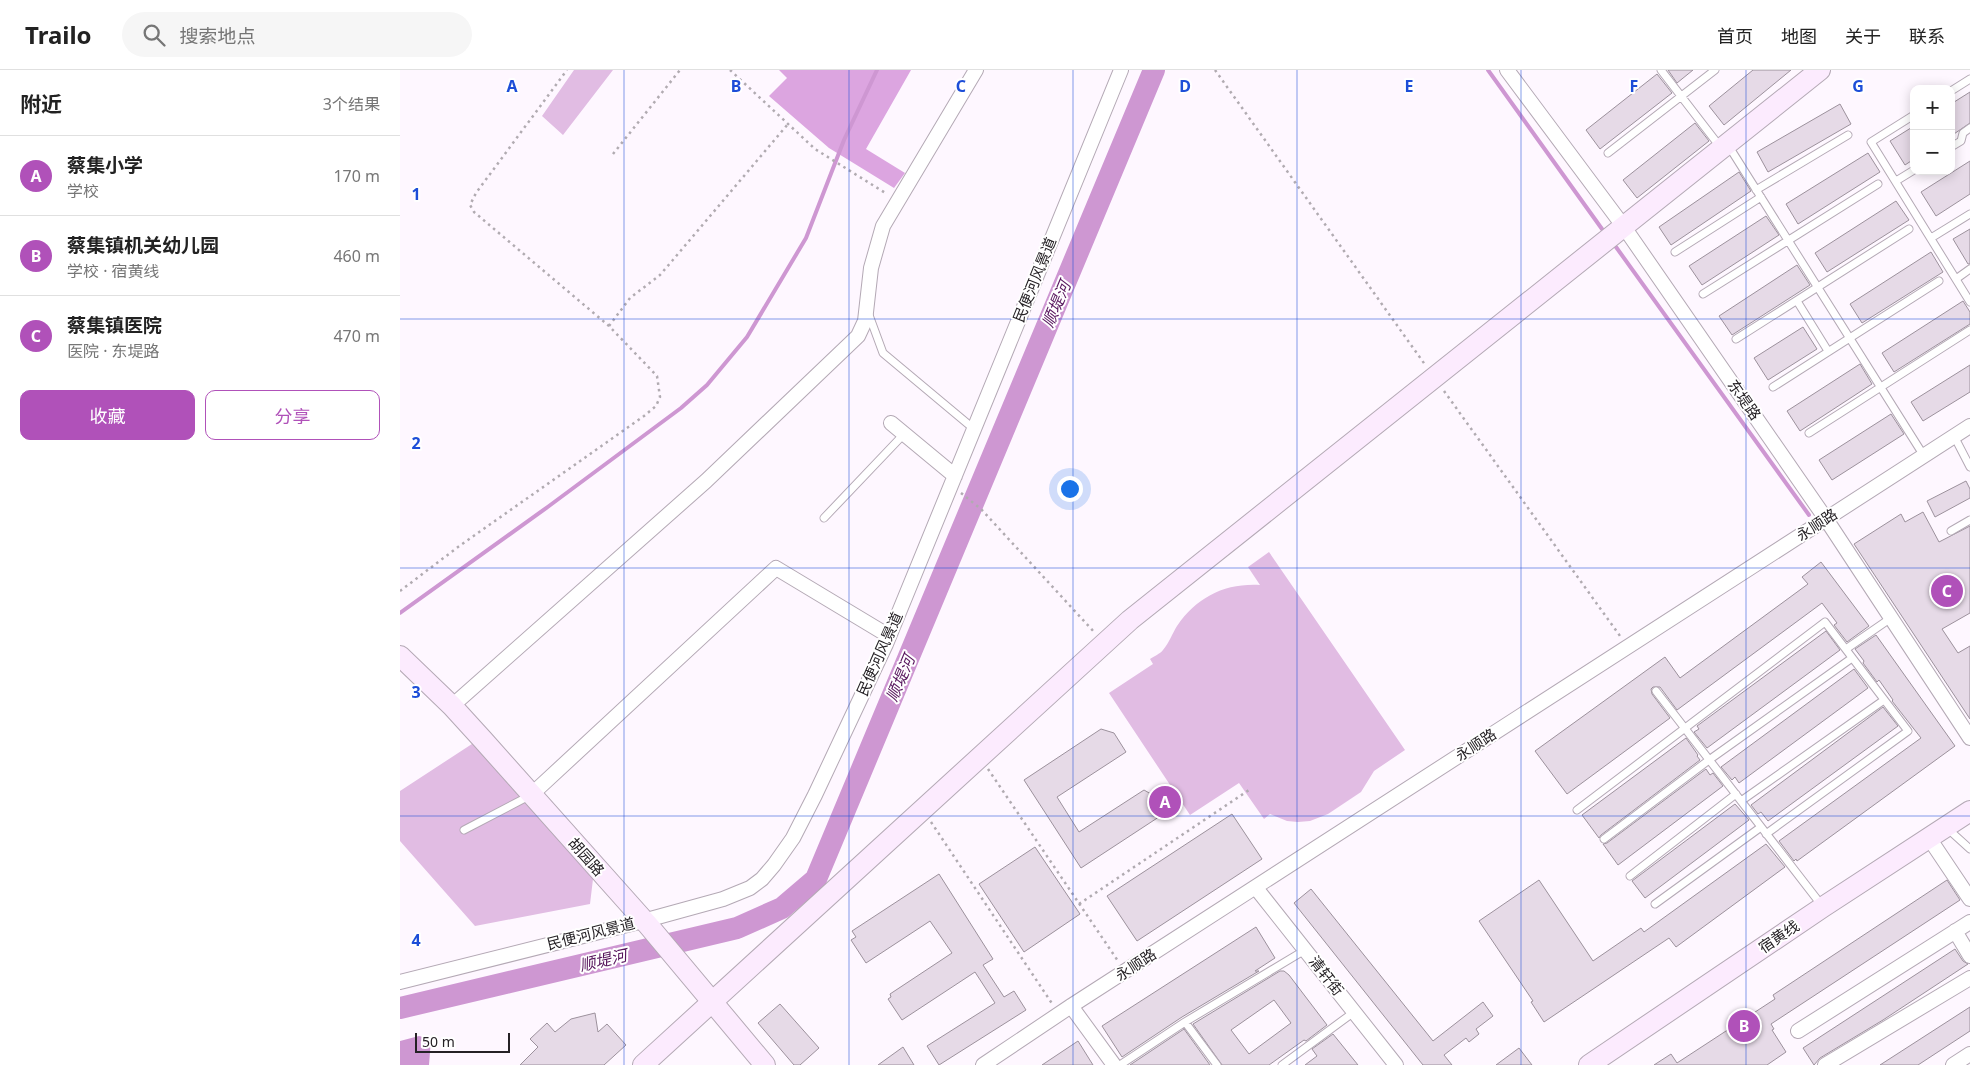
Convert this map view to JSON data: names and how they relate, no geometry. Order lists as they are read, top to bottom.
{
  "streets": {
    "street": [
      "民便河风景道",
      "东堤路",
      "永顺路",
      "胡园路",
      "宿黄线",
      "清轩街"
    ]
  },
  "crossings": [
    ["民便河风景道", "胡园路"],
    ["东堤路", "永顺路"],
    ["永顺路", "清轩街"]
  ],
  "water": ["顺堤河"],
  "scale_bar": "50 m",
  "page": {
    "header": "Trailo",
    "search": "搜索地点",
    "nav": [
      "首页",
      "地图",
      "关于",
      "联系"
    ],
    "heading": ["附近", "3个结果"],
    "map_buttons": ["+", "−"],
    "list": [
      {
        "mark": "A",
        "name": "蔡集小学",
        "note": "学校",
        "value": "170 m"
      },
      {
        "mark": "B",
        "name": "蔡集镇机关幼儿园",
        "note": "学校 · 宿黄线",
        "value": "460 m"
      },
      {
        "mark": "C",
        "name": "蔡集镇医院",
        "note": "医院 · 东堤路",
        "value": "470 m"
      }
    ],
    "buttons": ["收藏", "分享"],
    "pins": ["C", "A", "B"],
    "scale": "50 m"
  },
  "grid": {
    "columns": [
      "A",
      "B",
      "C",
      "D",
      "E",
      "F",
      "G"
    ],
    "rows": [
      "1",
      "2",
      "3",
      "4"
    ]
  }
}
